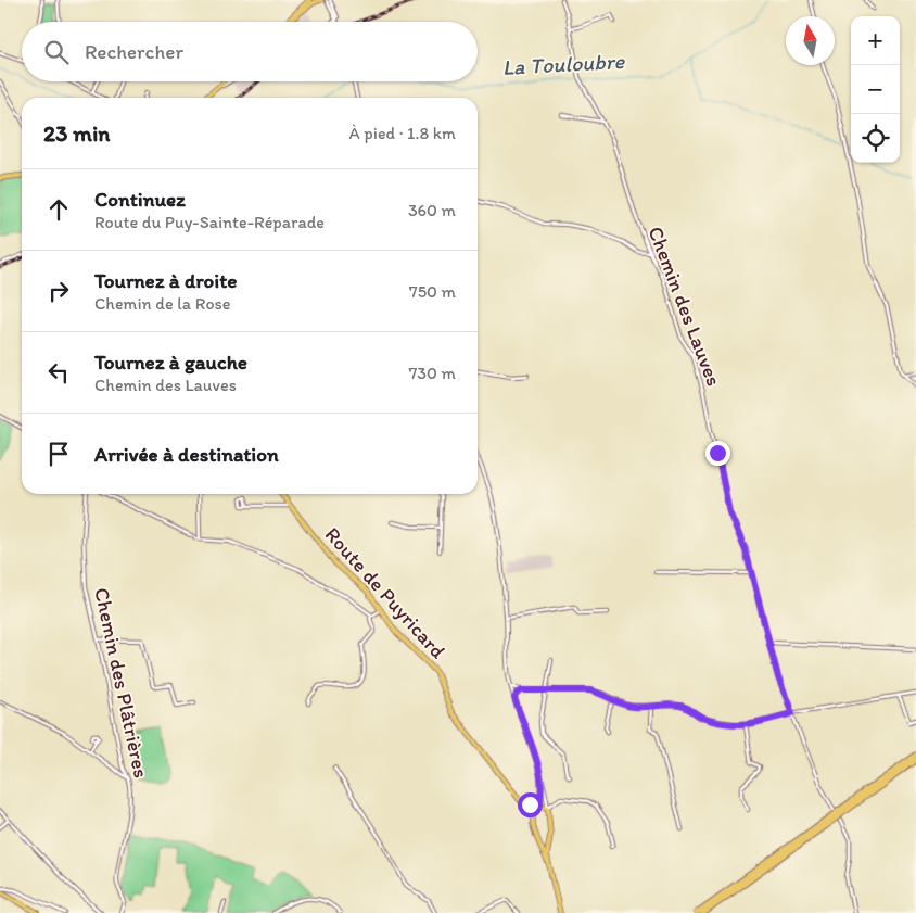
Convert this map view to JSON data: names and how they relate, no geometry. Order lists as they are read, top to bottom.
{
  "streets": {
    "main road": ["Route de Puyricard"],
    "street": ["Chemin des Lauves", "Chemin des Plâtrières"]
  },
  "water": ["La Touloubre"],
  "north": "top",
  "page": {
    "map_buttons": ["+", "−"],
    "search": "Rechercher",
    "heading": ["23 min", "À pied · 1.8 km"],
    "list": [
      ["Continuez", "Route du Puy-Sainte-Réparade", "360 m"],
      ["Tournez à droite", "Chemin de la Rose", "750 m"],
      ["Tournez à gauche", "Chemin des Lauves", "730 m"],
      "Arrivée à destination"
    ]
  }
}
